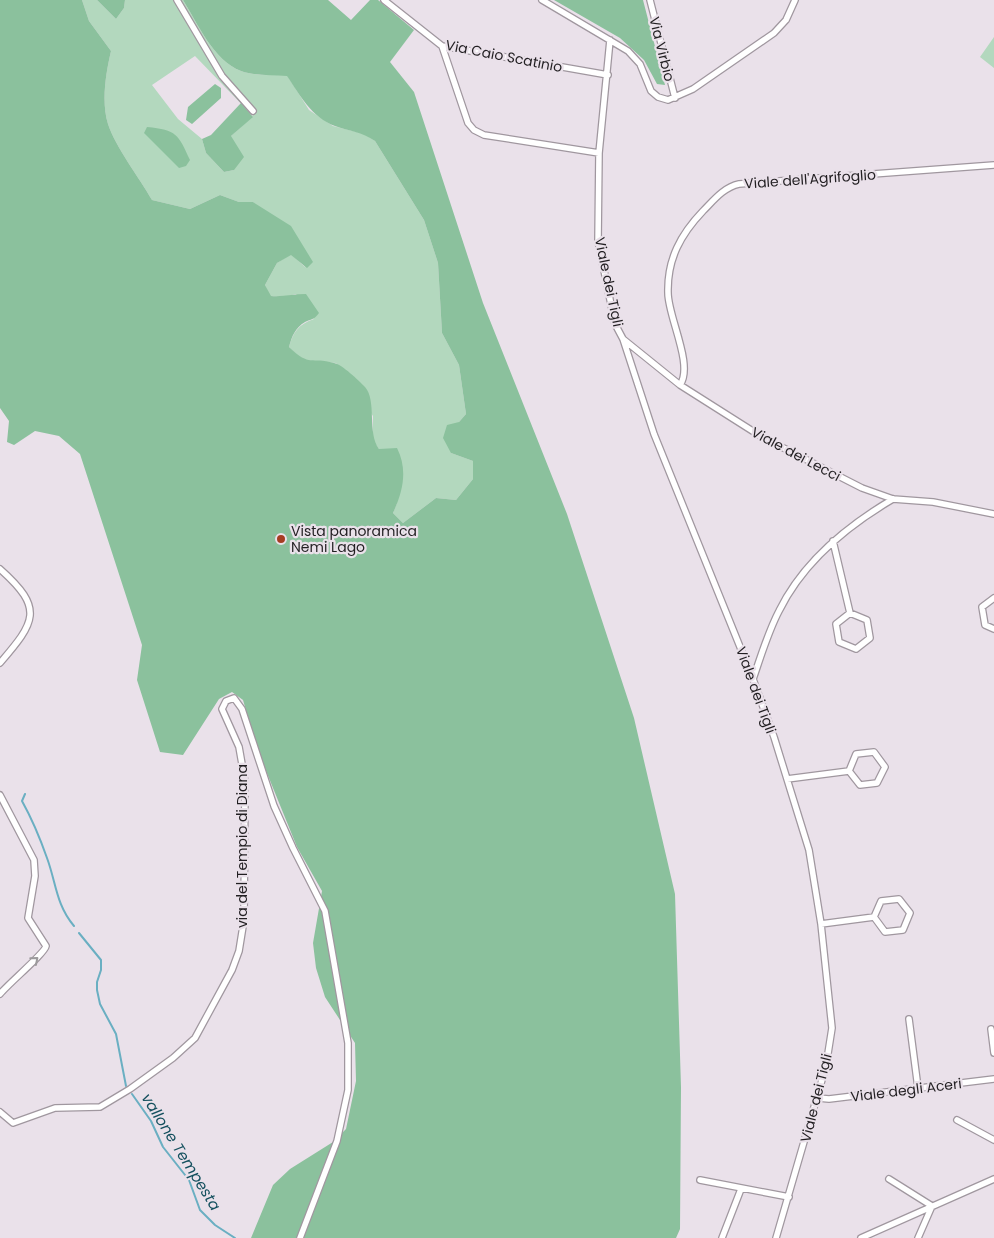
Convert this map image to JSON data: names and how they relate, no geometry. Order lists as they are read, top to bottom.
{
  "streets": {
    "street": [
      "Via Virbio",
      "Via Caio Scatinio",
      "Viale dell'Agrifoglio",
      "Viale dei Tigli",
      "Viale dei Lecci",
      "via del Tempio di Diana",
      "Viale degli Aceri"
    ]
  },
  "crossings": [
    ["Via Caio Scatinio", "Viale dei Tigli"],
    ["Viale dell'Agrifoglio", "Viale dei Lecci"],
    ["Viale dei Tigli", "Viale dei Lecci"],
    ["Viale dei Tigli", "Viale degli Aceri"]
  ],
  "water": ["vallone Tempesta"],
  "places": ["Vista panoramica Nemi Lago"]
}
